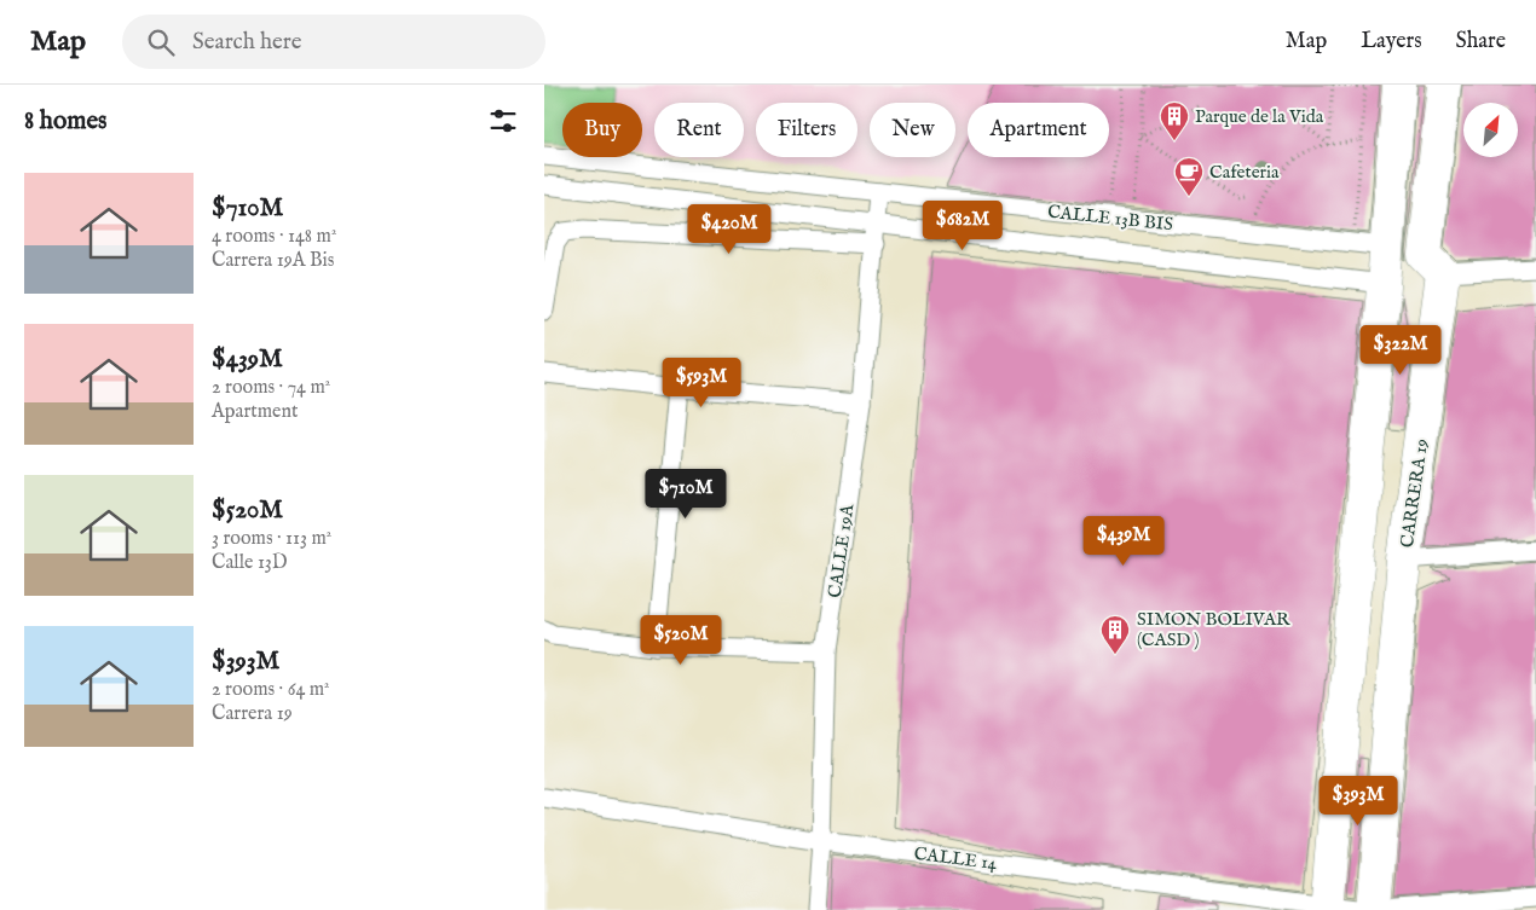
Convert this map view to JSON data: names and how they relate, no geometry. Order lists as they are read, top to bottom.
{
  "streets": {
    "highway": ["CARRERA 19"],
    "street": ["CALLE 13B BIS", "CALLE 19A", "CALLE 14"]
  },
  "crossings": [
    ["CALLE 13B BIS", "CALLE 19A"],
    ["CALLE 19A", "CALLE 14"]
  ],
  "places": {
    "building": ["Parque de la Vida", "SIMON BOLIVAR (CASD )"],
    "cafe": ["Cafeteria"]
  },
  "north": "top right",
  "page": {
    "header": "Map",
    "search": "Search here",
    "nav": ["Map", "Layers", "Share"],
    "heading": "8 homes",
    "chip": [
      "Buy",
      "Rent",
      "Filters",
      "New",
      "Apartment"
    ],
    "list": [
      {
        "name": "$710M",
        "note": "4 rooms · 148 m² · Carrera 19A Bis"
      },
      {
        "name": "$439M",
        "note": "2 rooms · 74 m² · Apartment"
      },
      {
        "name": "$520M",
        "note": "3 rooms · 113 m² · Calle 13D"
      },
      {
        "name": "$393M",
        "note": "2 rooms · 64 m² · Carrera 19"
      }
    ],
    "price": [
      "$682M",
      "$420M",
      "$322M",
      "$593M",
      "$710M",
      "$439M",
      "$520M",
      "$393M"
    ]
  }
}
